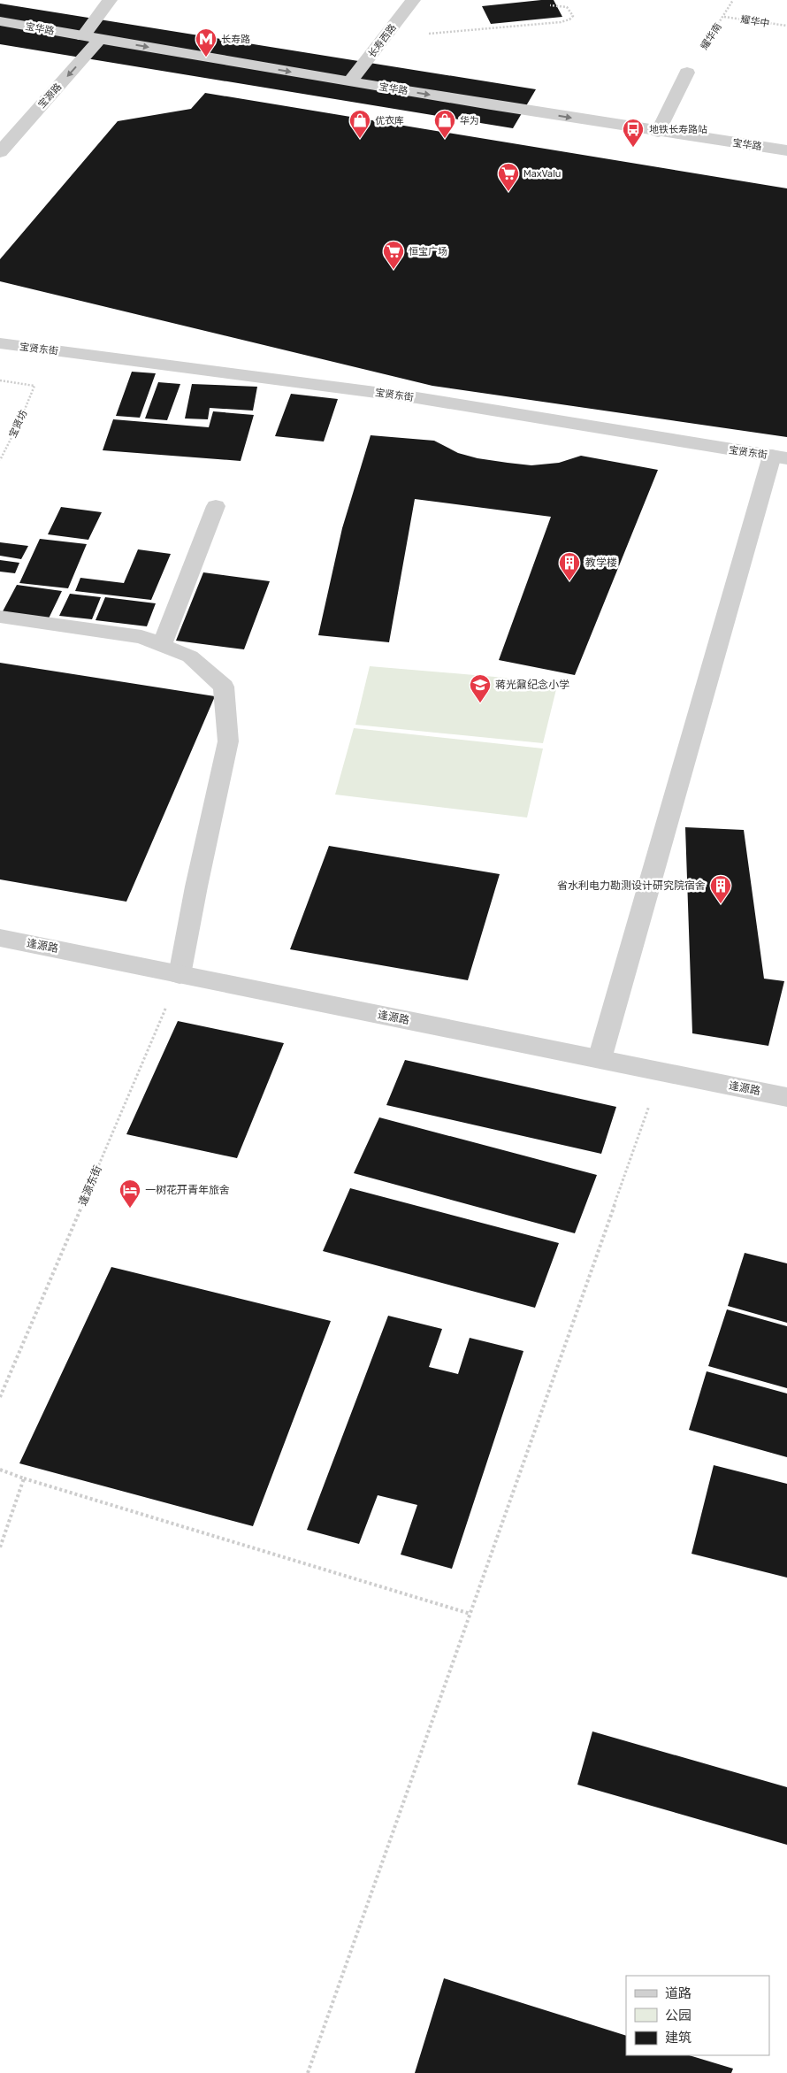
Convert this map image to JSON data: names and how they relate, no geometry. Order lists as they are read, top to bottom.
{
  "streets": {
    "street": [
      "宝华路",
      "长寿西路",
      "宝源路",
      "宝贤东街",
      "逢源路"
    ],
    "path": [
      "耀华中",
      "耀华南",
      "宝贤坊",
      "逢源东街"
    ]
  },
  "crossings": [
    ["耀华中", "耀华南"],
    ["宝华路", "长寿西路"],
    ["宝华路", "宝源路"],
    ["逢源路", "逢源东街"]
  ],
  "one_way": ["宝华路", "宝源路"],
  "places": {
    "metro station": ["长寿路"],
    "shop": ["优衣库", "华为"],
    "bus stop": ["地铁长寿路站"],
    "supermarket": ["MaxValu", "恒宝广场"],
    "building": ["教学楼", "省水利电力勘测设计研究院宿舍"],
    "school or university": ["蒋光鼐纪念小学"],
    "hotel": ["一树花开青年旅舍"]
  },
  "legend": ["道路", "公园", "建筑"]
}
